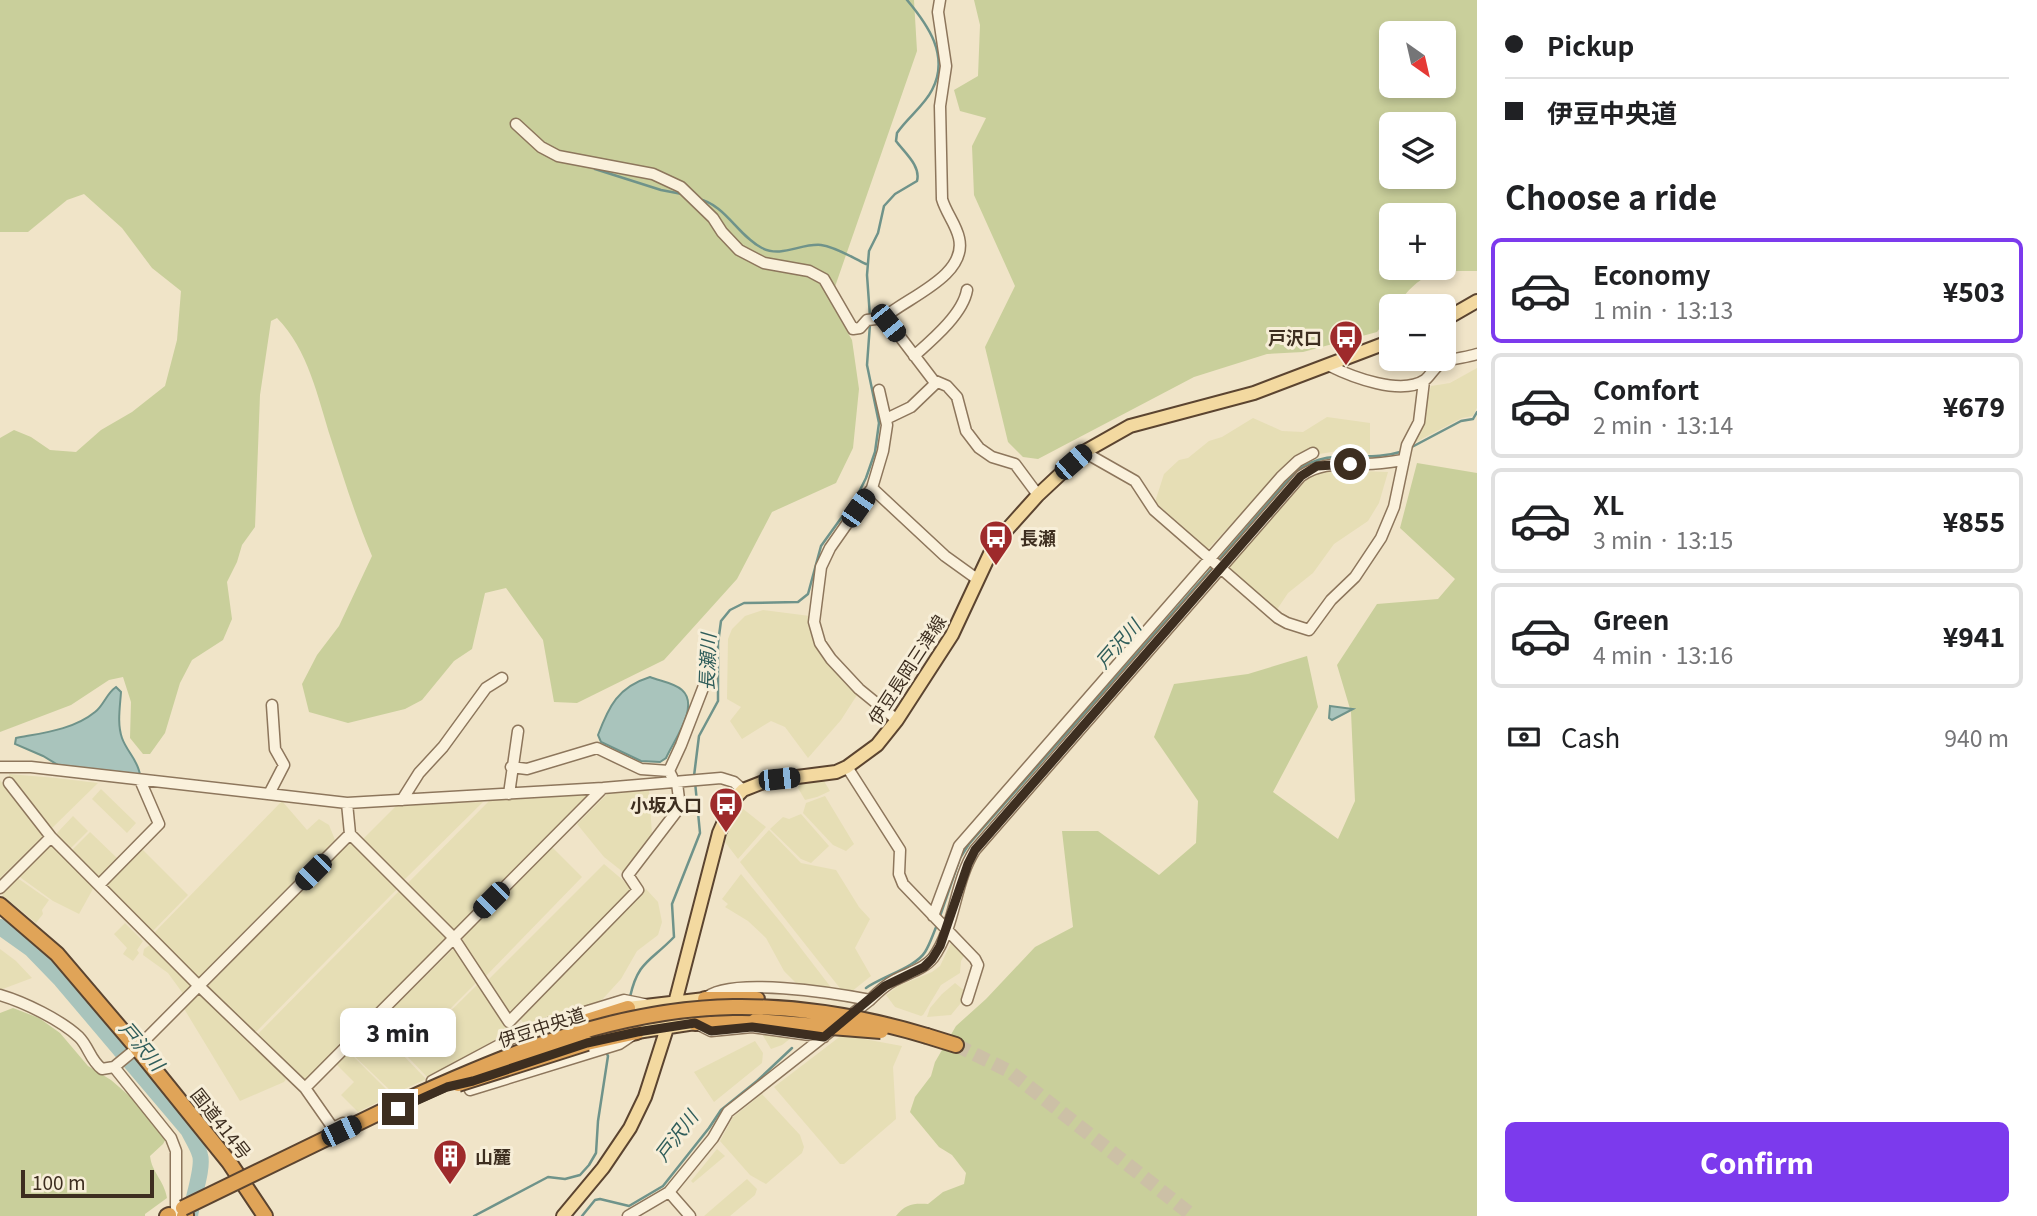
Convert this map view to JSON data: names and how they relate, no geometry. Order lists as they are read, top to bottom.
{
  "streets": {
    "highway": ["伊豆中央道", "国道414号"],
    "main road": ["伊豆長岡三津線"]
  },
  "water": ["戸沢川", "長瀬川"],
  "places": {
    "bus stop": ["戸沢口", "長瀬", "小坂入口"],
    "building": ["山麓"]
  },
  "scale_bar": "100 m",
  "north": "bottom right",
  "page": {
    "banner": ["Pickup", "伊豆中央道"],
    "map_buttons": ["+", "−"],
    "heading": "Choose a ride",
    "list": [
      {
        "name": "Economy",
        "note": "1 min · 13:13",
        "value": "¥503"
      },
      {
        "name": "Comfort",
        "note": "2 min · 13:14",
        "value": "¥679"
      },
      {
        "name": "XL",
        "note": "3 min · 13:15",
        "value": "¥855"
      },
      {
        "name": "Green",
        "note": "4 min · 13:16",
        "value": "¥941"
      }
    ],
    "pay": ["Cash", "940 m"],
    "bubble": "3 min",
    "buttons": "Confirm",
    "scale": "100 m"
  }
}
